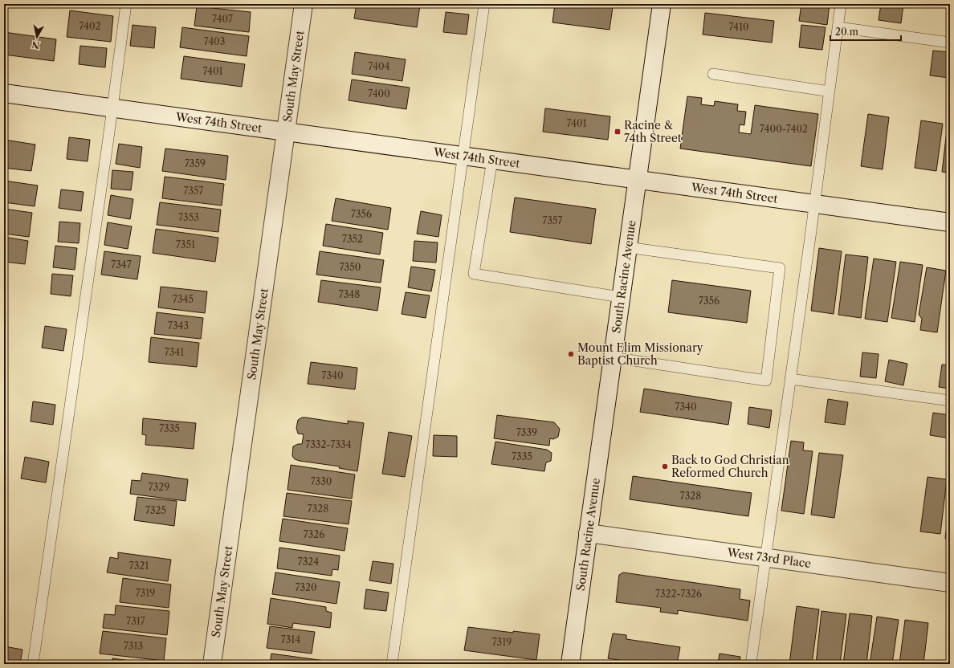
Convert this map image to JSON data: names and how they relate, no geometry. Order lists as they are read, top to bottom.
{
  "streets": {
    "street": [
      "South May Street",
      "West 74th Street",
      "South Racine Avenue",
      "West 73rd Place"
    ]
  },
  "crossings": [
    ["South May Street", "West 74th Street"],
    ["West 74th Street", "South Racine Avenue"],
    ["South Racine Avenue", "West 73rd Place"]
  ],
  "places": {
    "transit": ["Racine & 74th Street"],
    "other": ["Mount Elim Missionary Baptist Church", "Back to God Christian Reformed Church"]
  },
  "house_numbers": [
    "7407",
    "7402",
    "7410",
    "7403",
    "7404",
    "7401",
    "7400",
    "7401",
    "7400-7402",
    "7359",
    "7357",
    "7356",
    "7353",
    "7357",
    "7352",
    "7351",
    "7347",
    "7350",
    "7348",
    "7345",
    "7356",
    "7343",
    "7341",
    "7340",
    "7340",
    "7335",
    "7339",
    "7332-7334",
    "7335",
    "7330",
    "7329",
    "7328",
    "7328",
    "7325",
    "7326",
    "7324",
    "7321",
    "7320",
    "7319",
    "7322-7326",
    "7317",
    "7314",
    "7319",
    "7313"
  ],
  "scale_bar": "20 m",
  "north": "bottom"
}
